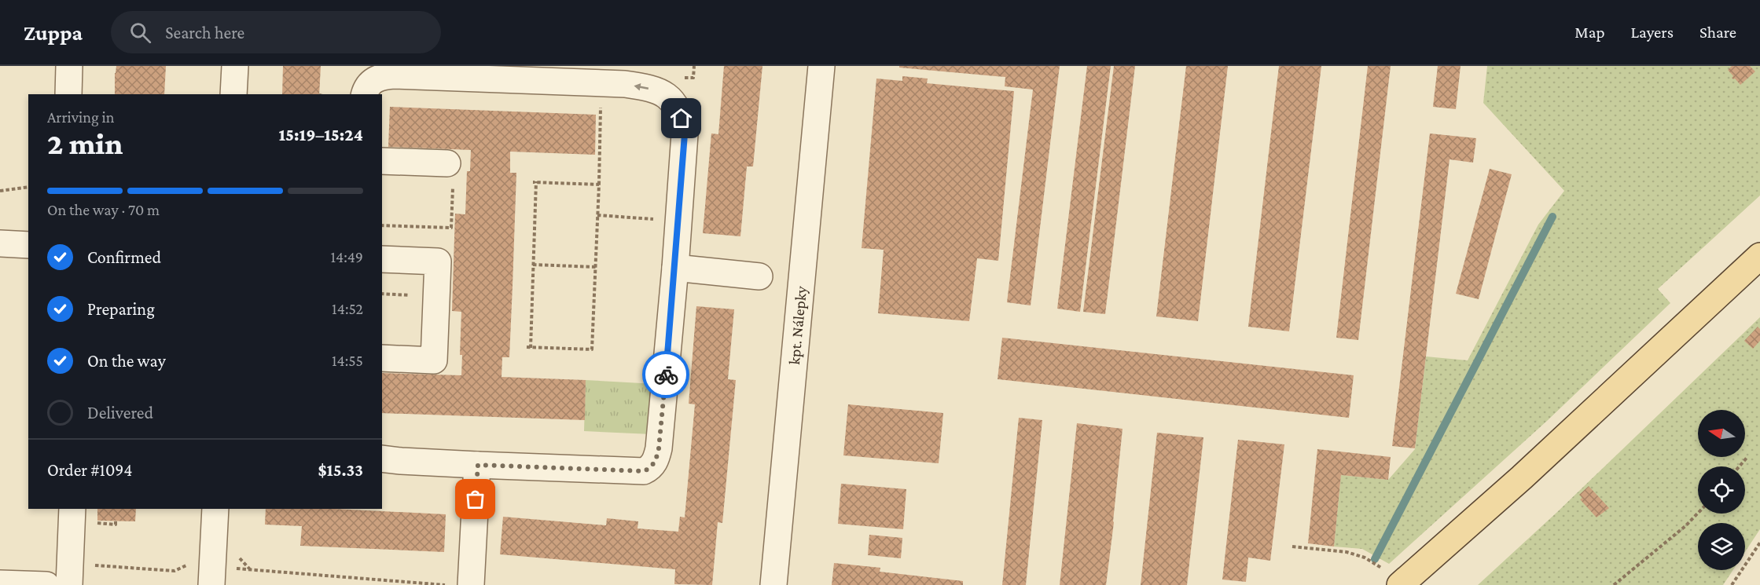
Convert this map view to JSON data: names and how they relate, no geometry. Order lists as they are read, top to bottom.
{
  "streets": {
    "street": ["kpt. Nálepky"]
  },
  "north": "left",
  "page": {
    "header": "Zuppa",
    "search": "Search here",
    "nav": ["Map", "Layers", "Share"],
    "heading": ["2 min", "Arriving in", "15:19–15:24"],
    "panel": ["Order #1094", "$15.33"],
    "bar": "On the way · 70 m",
    "list": [
      ["Confirmed", "14:49"],
      ["Preparing", "14:52"],
      ["On the way", "14:55"],
      "Delivered"
    ]
  }
}
